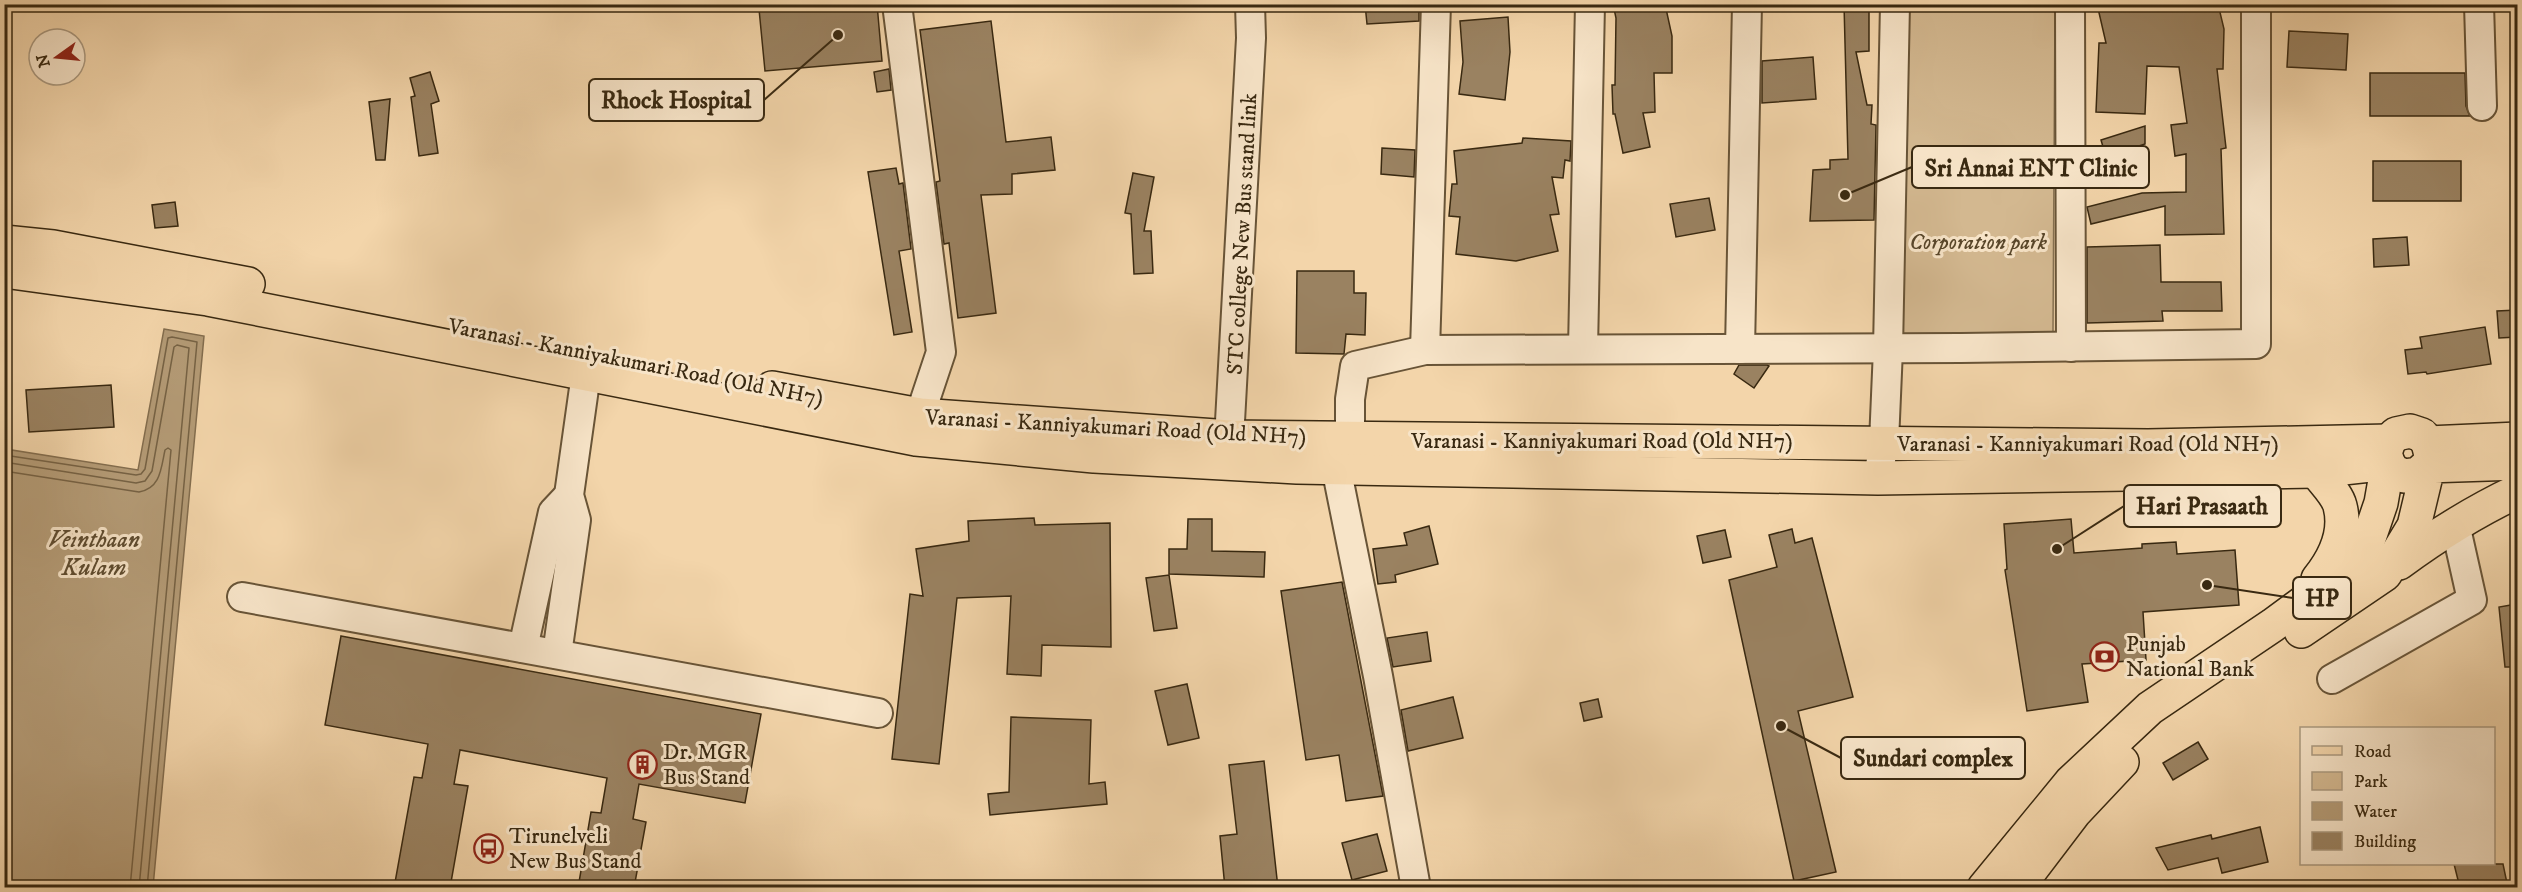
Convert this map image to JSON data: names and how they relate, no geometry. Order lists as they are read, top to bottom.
{
  "streets": {
    "main road": ["Varanasi - Kanniyakumari Road (Old NH7)"],
    "street": ["STC college New Bus stand link"]
  },
  "crossings": [
    ["STC college New Bus stand link", "Varanasi - Kanniyakumari Road (Old NH7)"]
  ],
  "water": ["Veinthaan Kulam"],
  "parks": ["Corporation park"],
  "places": {
    "other": [
      "Rhock Hospital",
      "Sri Annai ENT Clinic",
      "Hari Prasaath",
      "HP",
      "Sundari complex"
    ],
    "bank": ["Punjab National Bank"],
    "building": ["Dr. MGR Bus Stand"],
    "bus stop": ["Tirunelveli New Bus Stand"]
  },
  "legend": [
    "Road",
    "Park",
    "Water",
    "Building"
  ],
  "north": "left"
}
